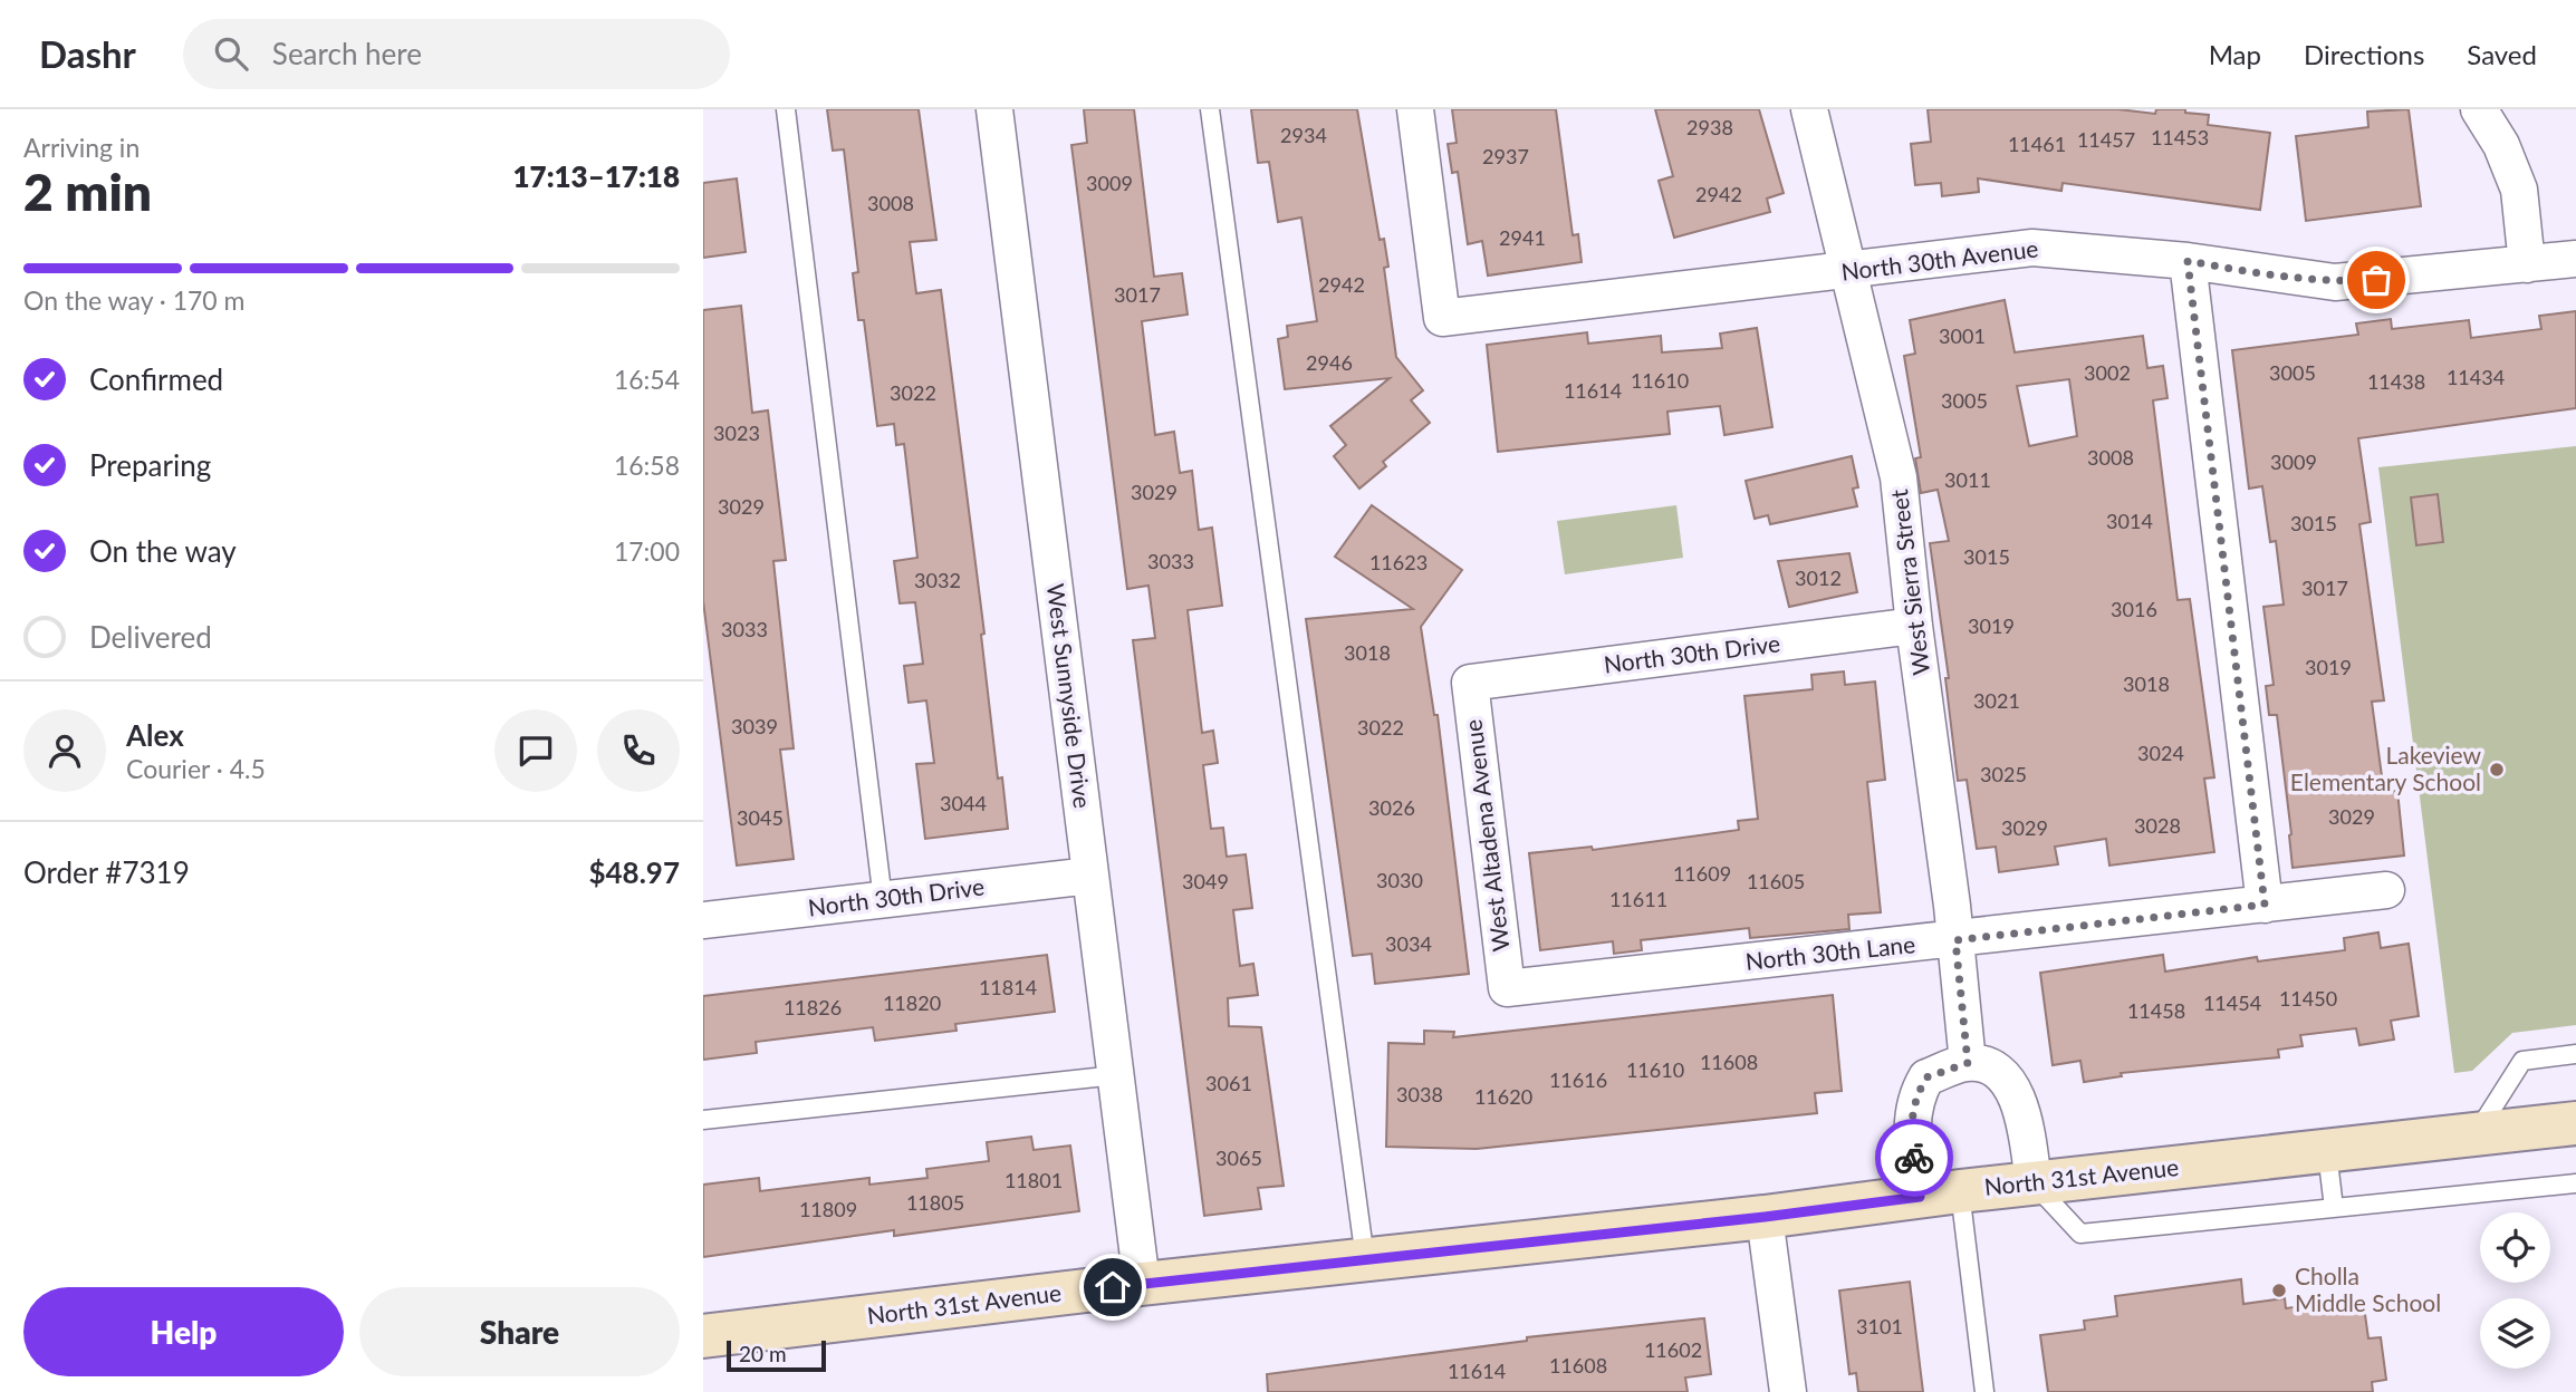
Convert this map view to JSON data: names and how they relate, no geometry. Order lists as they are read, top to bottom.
{
  "streets": {
    "street": [
      "North 30th Avenue",
      "West Sierra Street",
      "North 30th Drive",
      "West Sunnyside Drive",
      "West Altadena Avenue",
      "North 30th Lane",
      "North 31st Avenue"
    ]
  },
  "crossings": [
    ["North 30th Avenue", "West Sierra Street"],
    ["West Sierra Street", "North 30th Drive"],
    ["West Sierra Street", "North 30th Lane"],
    ["West Sierra Street", "North 31st Avenue"],
    ["North 30th Drive", "West Sunnyside Drive"],
    ["North 30th Drive", "West Altadena Avenue"],
    ["West Sunnyside Drive", "North 31st Avenue"],
    ["West Altadena Avenue", "North 30th Lane"]
  ],
  "places": ["Lakeview Elementary School", "Cholla Middle School"],
  "house_numbers": [
    "2938",
    "2934",
    "11453",
    "11457",
    "11461",
    "2937",
    "3009",
    "2942",
    "3008",
    "2941",
    "2942",
    "3017",
    "3001",
    "2946",
    "3002",
    "3005",
    "11434",
    "11610",
    "11438",
    "11614",
    "3022",
    "3005",
    "3023",
    "3008",
    "3009",
    "3011",
    "3029",
    "3029",
    "3014",
    "3015",
    "3015",
    "3033",
    "11623",
    "3012",
    "3032",
    "3017",
    "3016",
    "3019",
    "3033",
    "3018",
    "3019",
    "3018",
    "3021",
    "3039",
    "3022",
    "3024",
    "3025",
    "3044",
    "3026",
    "3029",
    "3045",
    "3028",
    "3029",
    "11609",
    "3030",
    "3049",
    "11605",
    "11611",
    "3034",
    "11814",
    "11450",
    "11820",
    "11454",
    "11826",
    "11458",
    "11608",
    "11610",
    "11616",
    "3061",
    "3038",
    "11620",
    "3065",
    "11801",
    "11805",
    "11809",
    "3101",
    "11602",
    "11608",
    "11614"
  ],
  "scale_bar": "20 m",
  "page": {
    "header": "Dashr",
    "search": "Search here",
    "nav": ["Map", "Directions", "Saved"],
    "heading": ["2 min", "Arriving in", "17:13–17:18"],
    "panel": [
      "Alex",
      "Courier · 4.5",
      "Order #7319",
      "$48.97"
    ],
    "bar": "On the way · 170 m",
    "list": [
      ["Confirmed", "16:54"],
      ["Preparing", "16:58"],
      ["On the way", "17:00"],
      "Delivered"
    ],
    "buttons": ["Help", "Share"],
    "scale": "20 m"
  }
}
